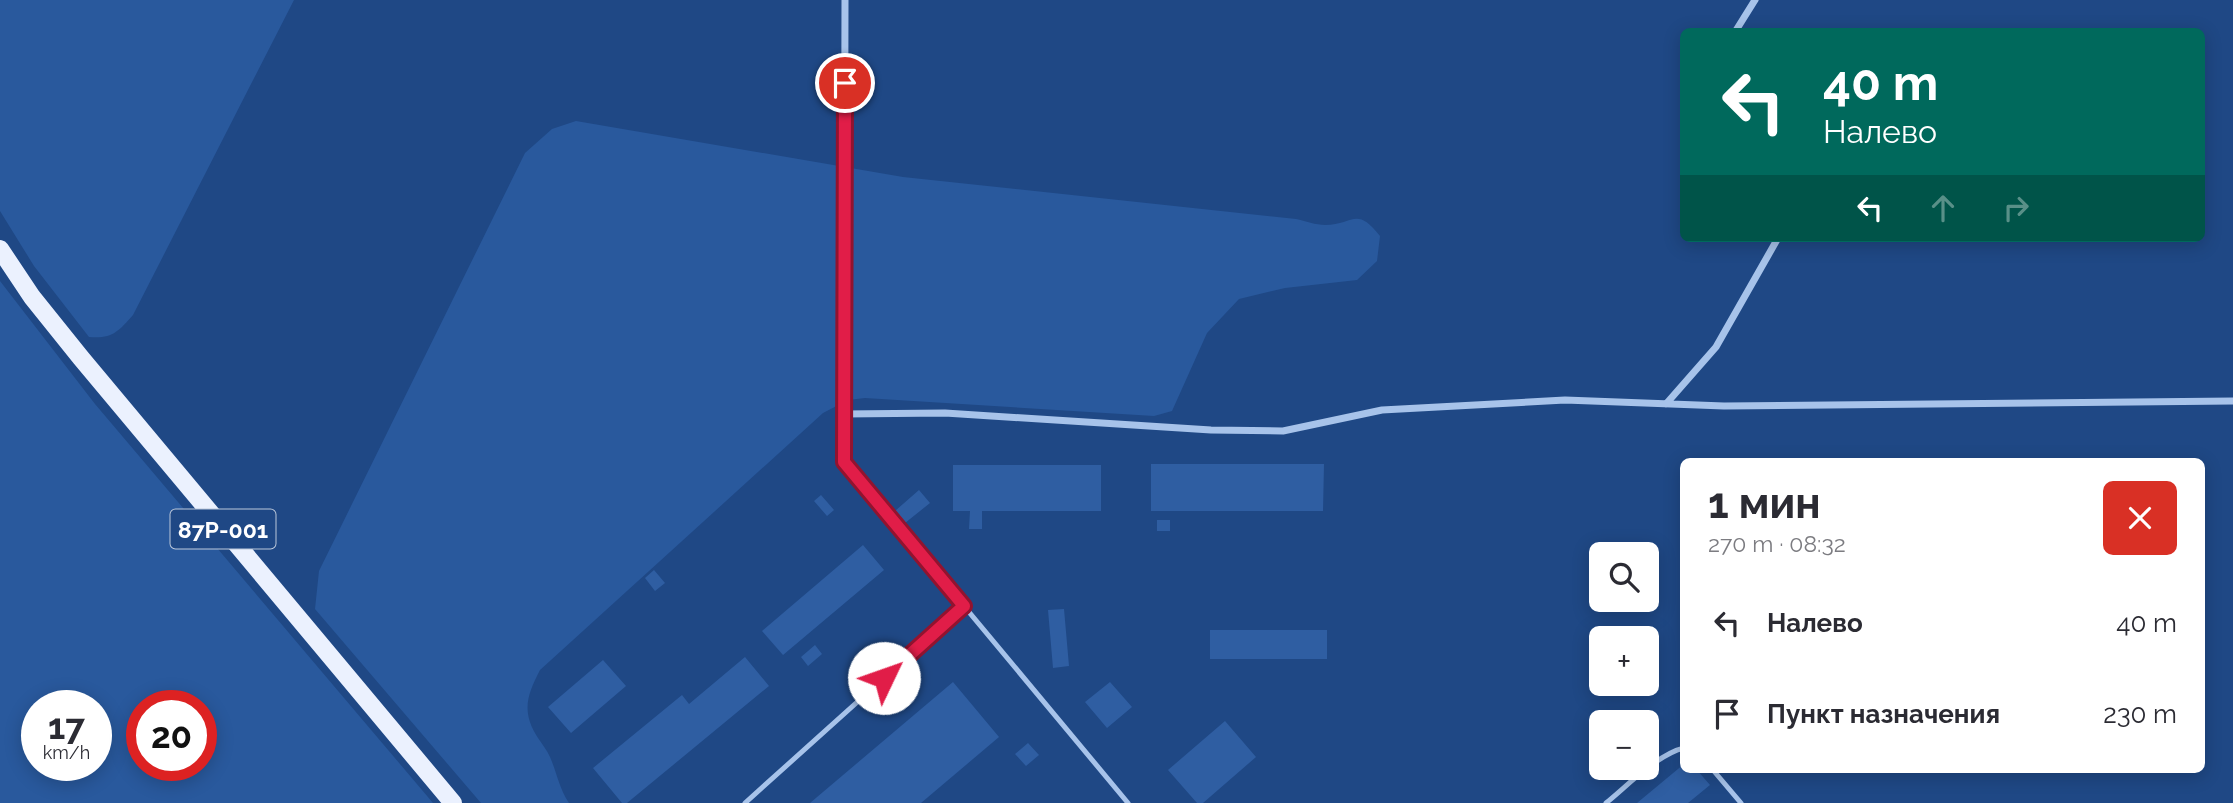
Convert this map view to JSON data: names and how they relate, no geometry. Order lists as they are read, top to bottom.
{
  "streets": {
    "main road": ["87Р-001"]
  },
  "page": {
    "turn": ["40 m", "Налево"],
    "heading": ["1 мин", "270 m · 08:32"],
    "map_buttons": ["+", "−"],
    "list": [
      {
        "name": "Налево",
        "value": "40 m"
      },
      {
        "name": "Пункт назначения",
        "value": "230 m"
      }
    ],
    "speed": "17 km/h",
    "limit": "20"
  }
}
